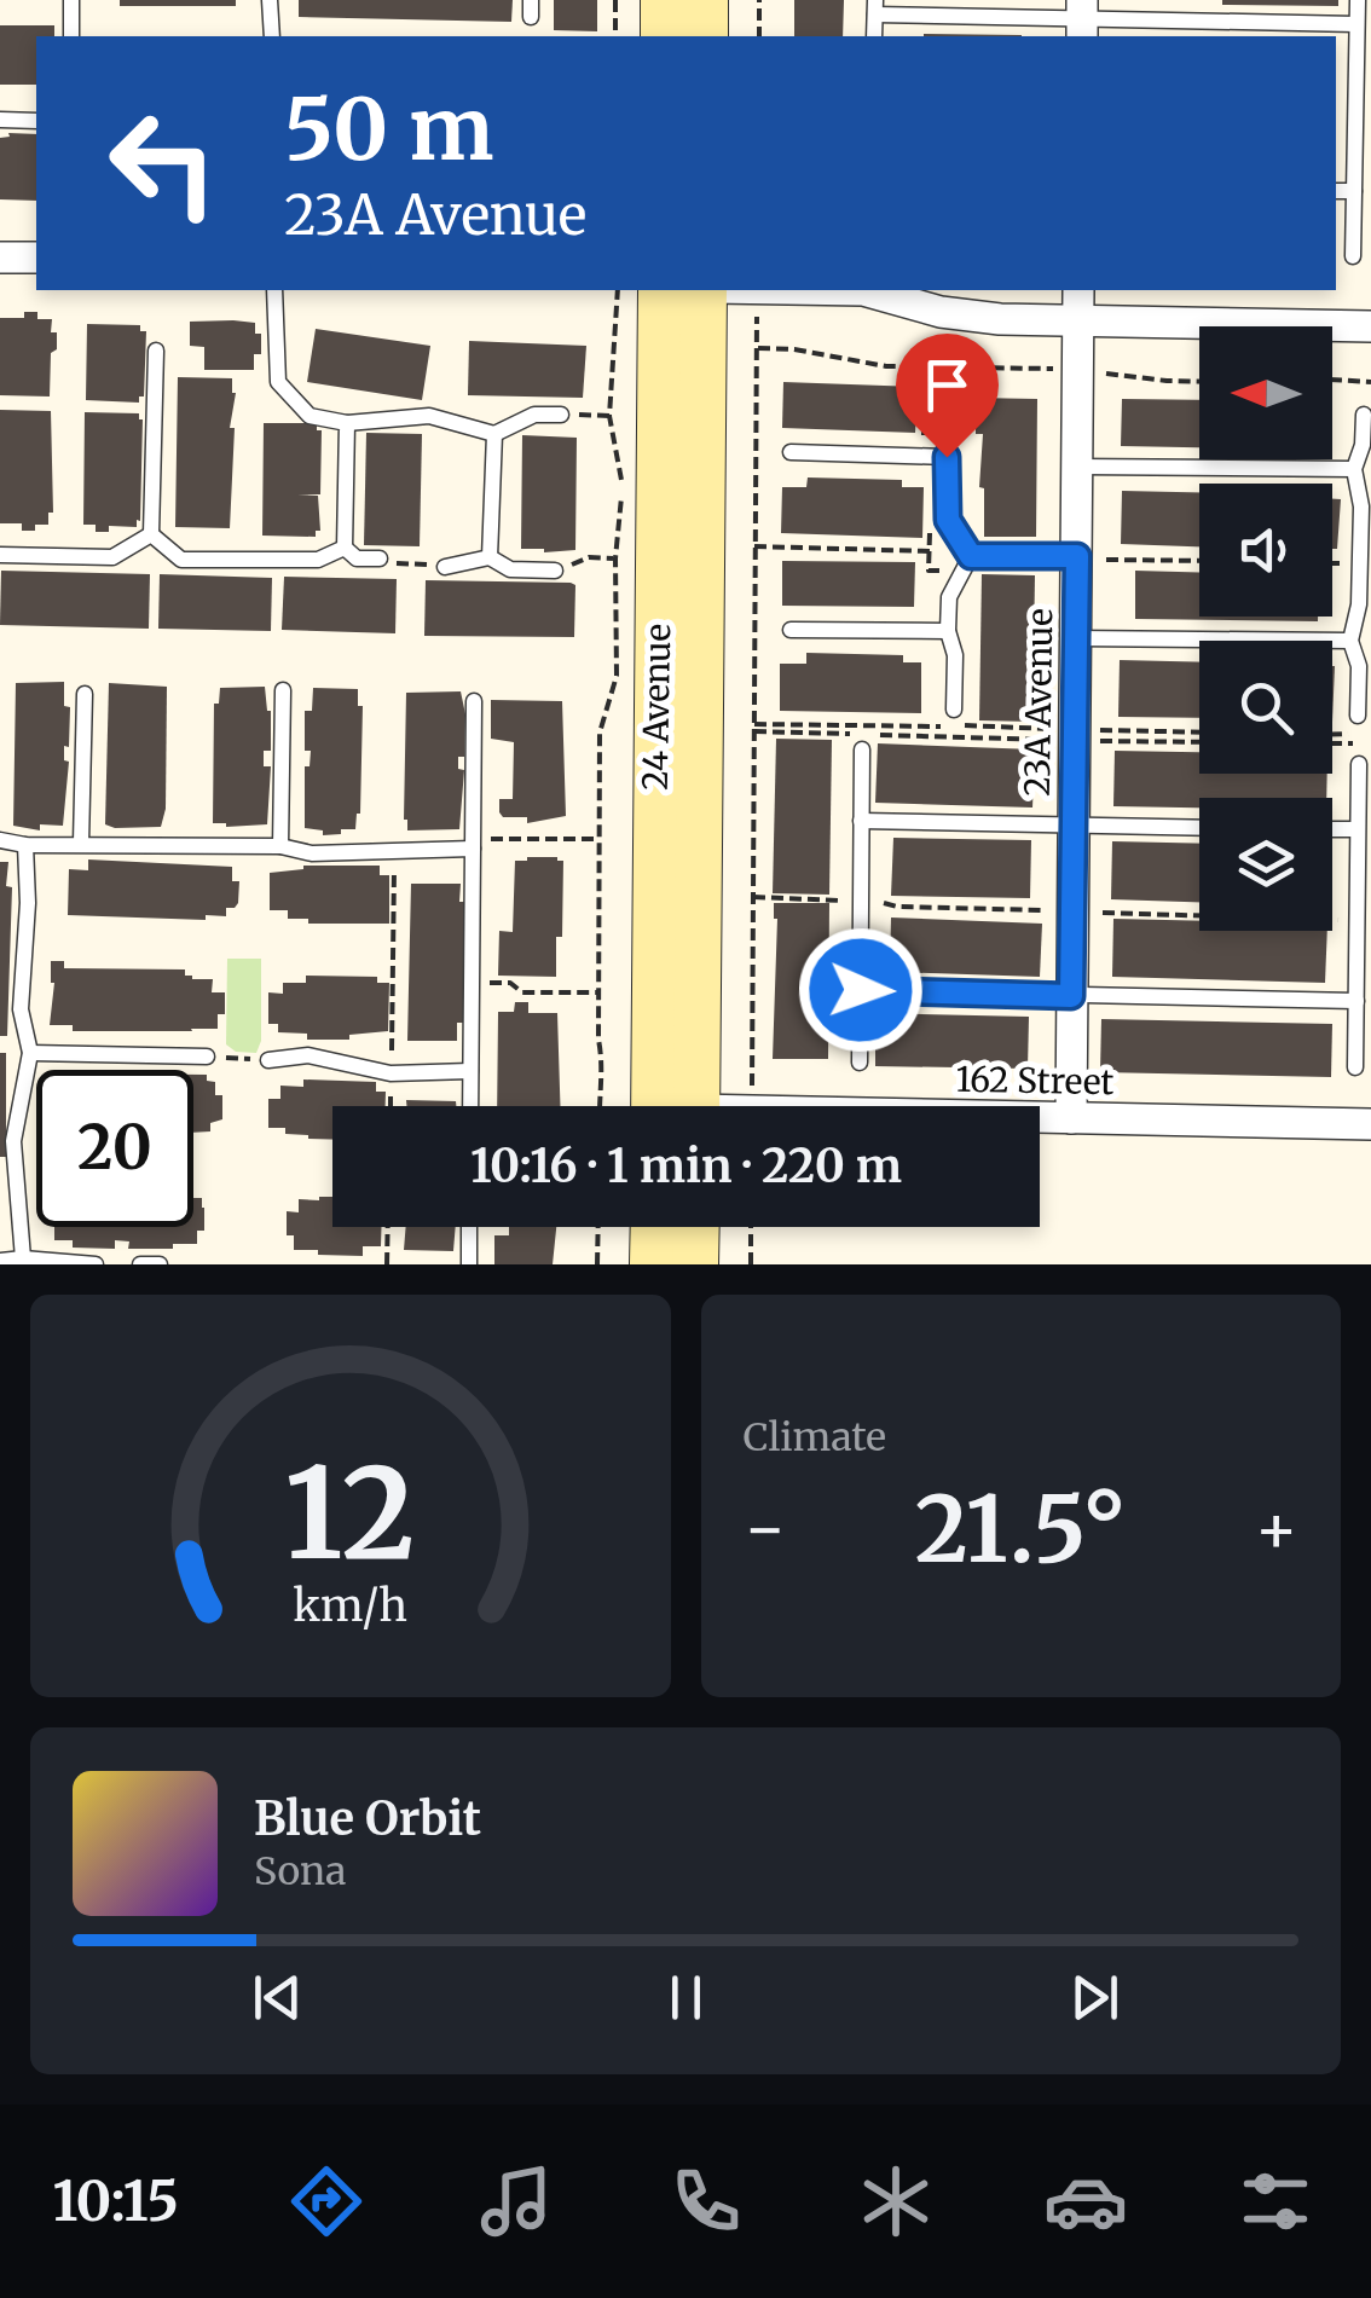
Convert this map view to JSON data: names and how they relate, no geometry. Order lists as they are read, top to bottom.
{
  "streets": {
    "main road": ["24 Avenue"],
    "street": ["23A Avenue", "162 Street"]
  },
  "crossings": [
    ["23A Avenue", "162 Street"]
  ],
  "north": "left",
  "page": {
    "turn": ["50 m", "23A Avenue"],
    "limit": "20",
    "trip": "10:16 · 1 min · 220 m",
    "tile": "Climate",
    "heat": ["−", "21.5°", "+"],
    "song": ["Blue Orbit", "Sona"],
    "tabs": "10:15",
    "gauge": ["12", "km/h"]
  }
}
